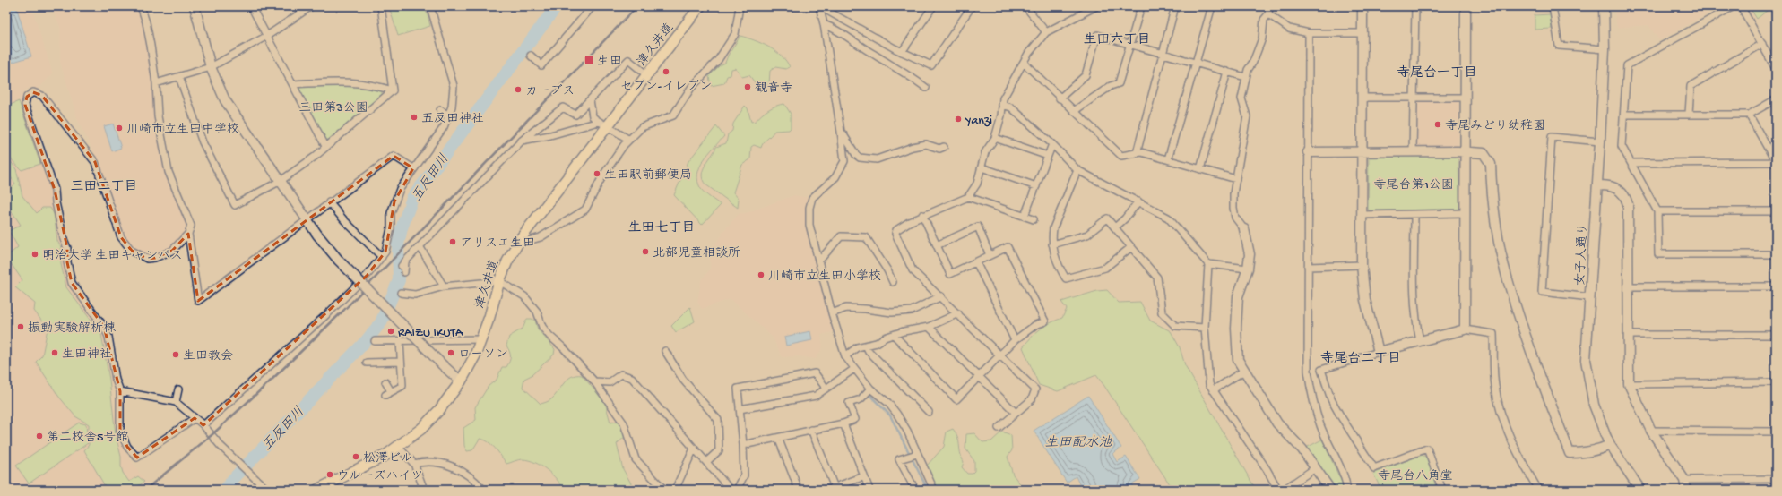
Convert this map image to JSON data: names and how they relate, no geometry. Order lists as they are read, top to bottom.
{
  "streets": {
    "main road": ["津久井道"],
    "street": ["女子大通り"]
  },
  "districts": [
    "生田六丁目",
    "寺尾台一丁目",
    "三田二丁目",
    "生田七丁目",
    "寺尾台二丁目"
  ],
  "water": ["五反田川", "生田配水池"],
  "parks": ["三田第3公園", "寺尾台第1公園", "寺尾台八角堂"],
  "places": {
    "transit": ["生田"],
    "other": [
      "セブン-イレブン",
      "観音寺",
      "カーブス",
      "五反田神社",
      "Yanzi",
      "寺尾みどり幼稚園",
      "川崎市立生田中学校",
      "生田駅前郵便局",
      "アリスエ生田",
      "北部児童相談所",
      "明治大学 生田キャンパス",
      "川崎市立生田小学校",
      "振動実験解析棟",
      "RAIZU IKUTA",
      "生田神社",
      "ローソン",
      "生田教会",
      "第二校舎5号館",
      "松澤ビル",
      "ウルーズハイツ"
    ]
  }
}
